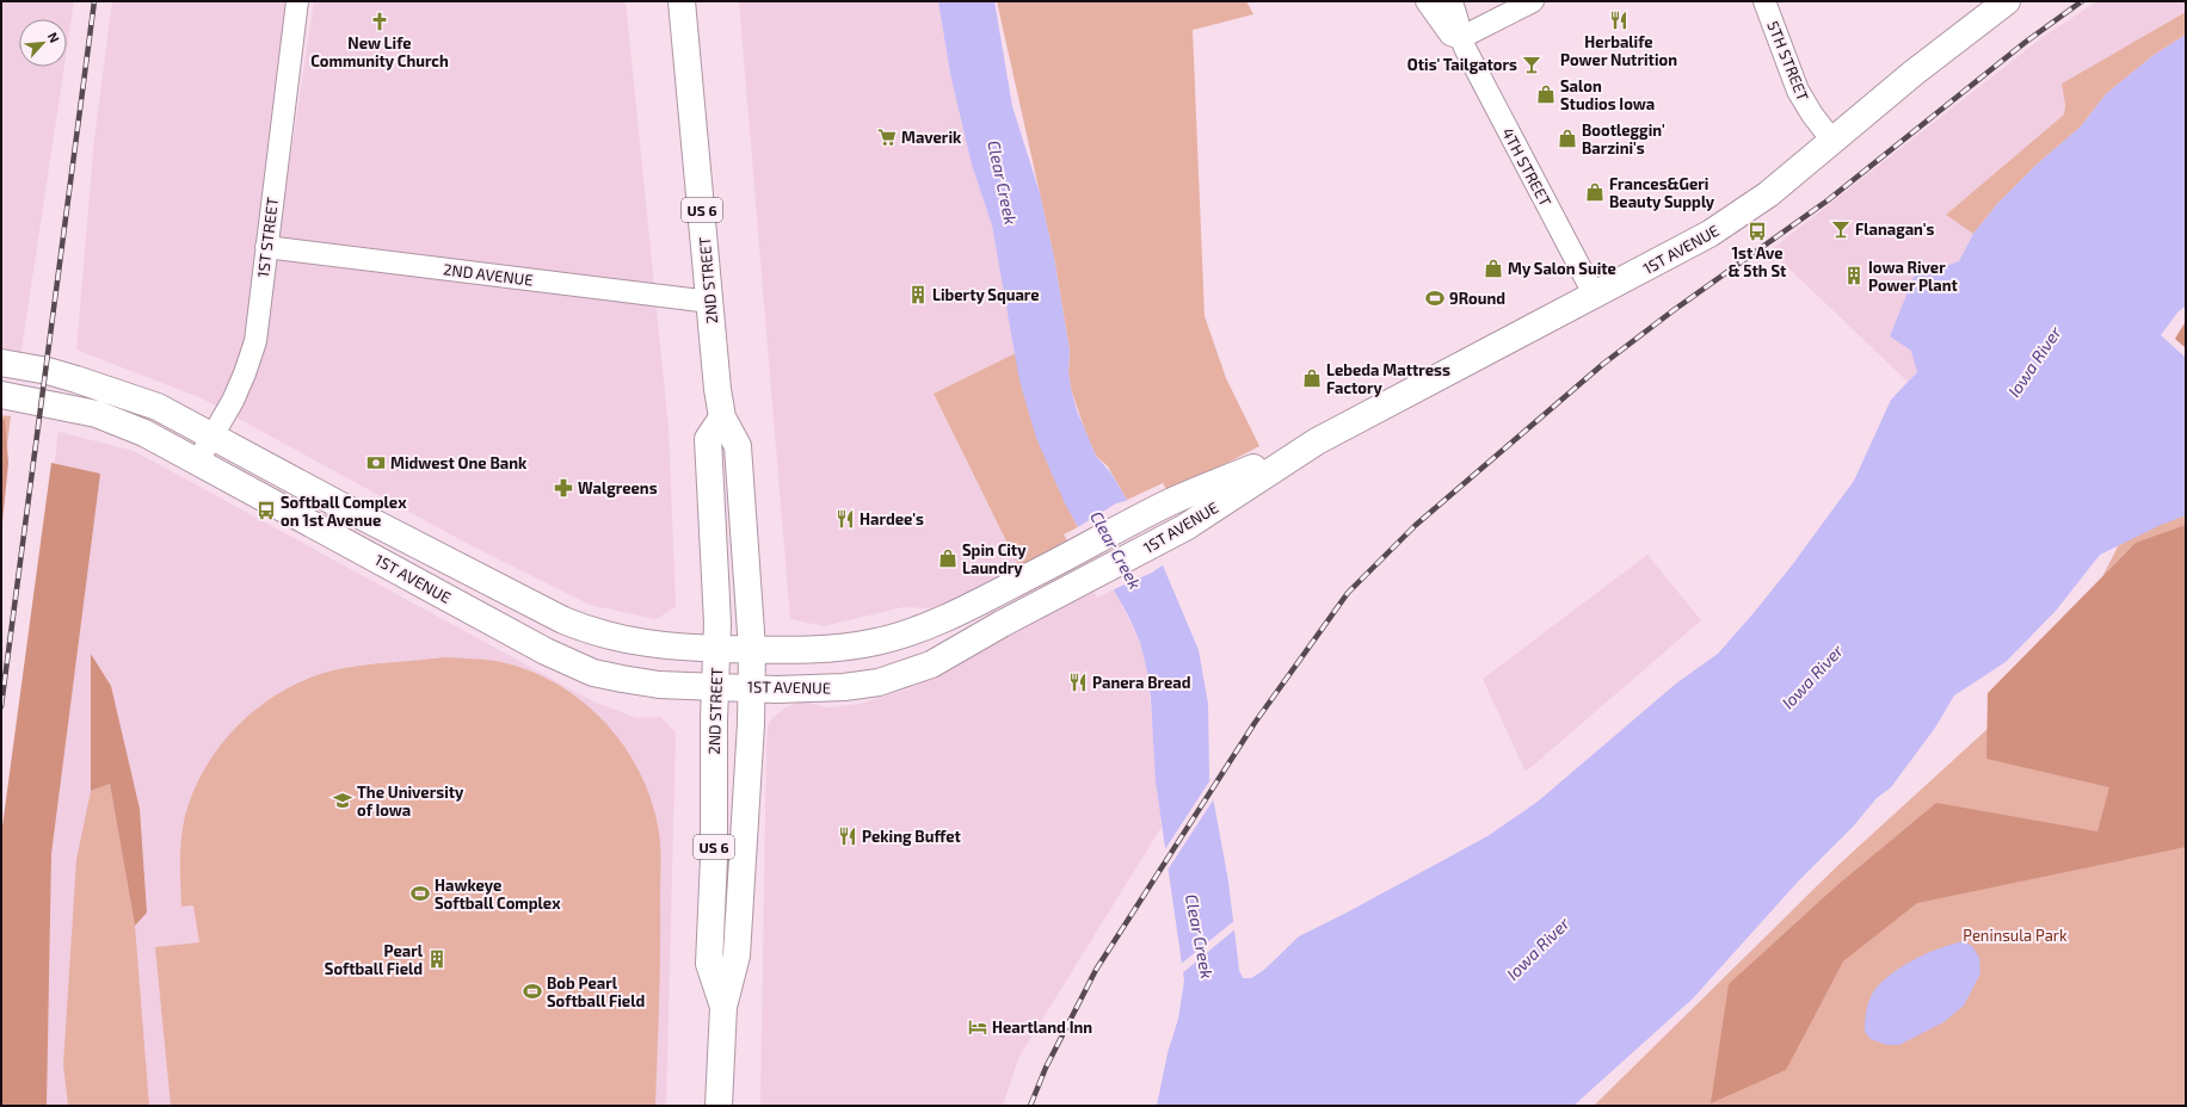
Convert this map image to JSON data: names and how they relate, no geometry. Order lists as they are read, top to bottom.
{
  "streets": {
    "main road": ["US 6", "1ST AVENUE", "2ND STREET"],
    "street": [
      "5TH STREET",
      "4TH STREET",
      "1ST STREET",
      "2ND AVENUE"
    ]
  },
  "crossings": [
    ["5TH STREET", "1ST AVENUE"],
    ["4TH STREET", "1ST AVENUE"],
    ["1ST STREET", "1ST AVENUE"],
    ["1ST STREET", "2ND AVENUE"],
    ["1ST AVENUE", "2ND STREET"],
    ["2ND AVENUE", "2ND STREET"]
  ],
  "water": ["Clear Creek", "Iowa River"],
  "parks": ["Peninsula Park"],
  "places": {
    "restaurant": [
      "Herbalife Power Nutrition",
      "Hardee's",
      "Panera Bread",
      "Peking Buffet"
    ],
    "church": ["New Life Community Church"],
    "bar": ["Otis' Tailgators", "Flanagan's"],
    "shop": [
      "Salon Studios Iowa",
      "Bootleggin' Barzini's",
      "Frances&Geri Beauty Supply",
      "My Salon Suite",
      "Lebeda Mattress Factory",
      "Spin City Laundry"
    ],
    "supermarket": ["Maverik"],
    "bus stop": ["1st Ave & 5th St", "Softball Complex on 1st Avenue"],
    "building": ["Iowa River Power Plant", "Liberty Square", "Pearl Softball Field"],
    "sports": ["9Round", "Hawkeye Softball Complex", "Bob Pearl Softball Field"],
    "bank": ["Midwest One Bank"],
    "pharmacy": ["Walgreens"],
    "school or university": ["The University of Iowa"],
    "hotel": ["Heartland Inn"]
  },
  "north": "top right"
}
